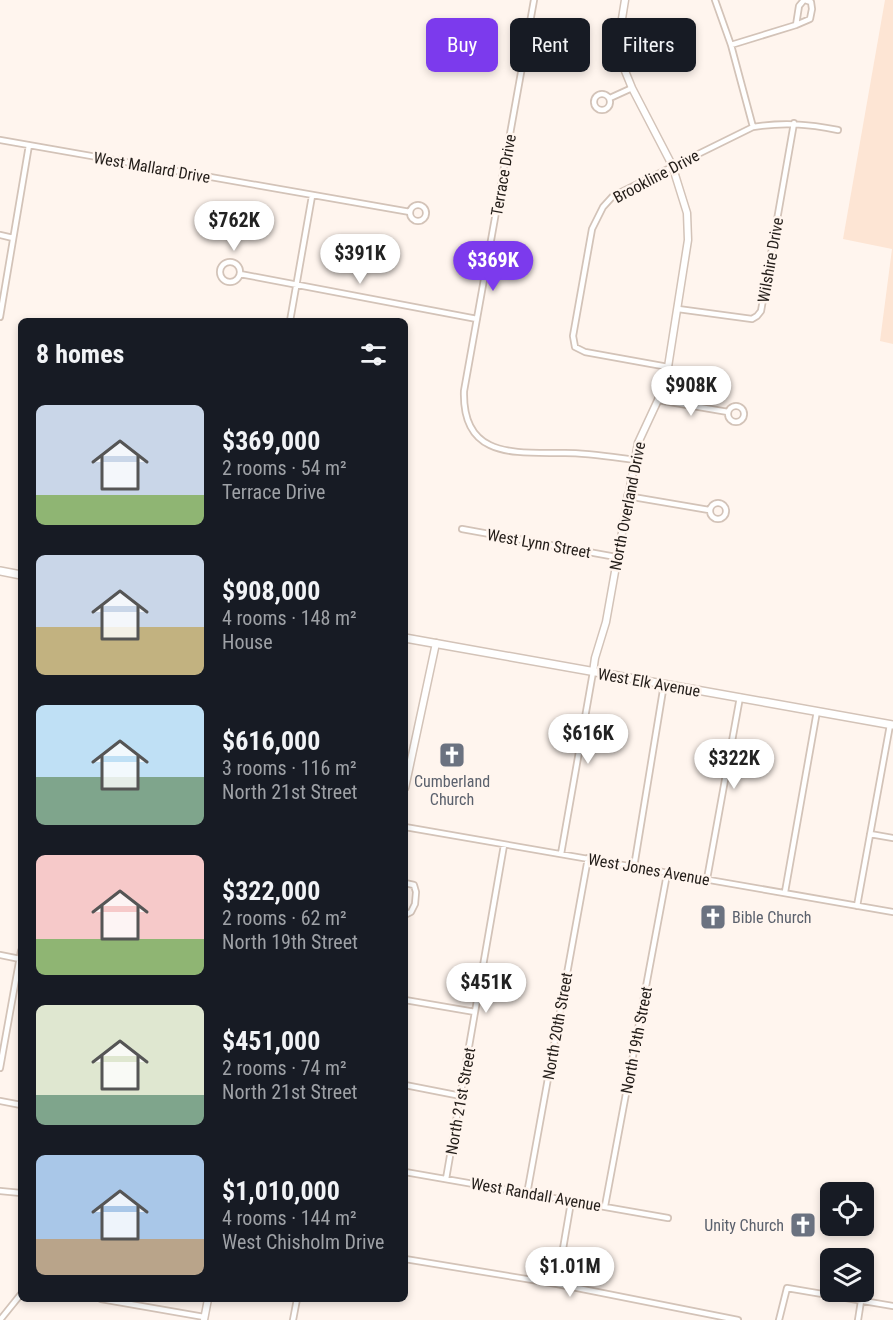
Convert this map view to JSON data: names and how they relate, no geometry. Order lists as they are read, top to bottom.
{
  "streets": {
    "main road": ["West Elk Avenue"],
    "street": [
      "West Mallard Drive",
      "Terrace Drive",
      "Brookline Drive",
      "Wilshire Drive",
      "North Overland Drive",
      "West Lynn Street",
      "West Jones Avenue",
      "North 20th Street",
      "North 19th Street",
      "North 21st Street",
      "West Randall Avenue"
    ]
  },
  "crossings": [
    ["Terrace Drive", "North Overland Drive"],
    ["Brookline Drive", "Wilshire Drive"],
    ["Brookline Drive", "North Overland Drive"],
    ["Wilshire Drive", "North Overland Drive"],
    ["North Overland Drive", "West Lynn Street"],
    ["North Overland Drive", "West Elk Avenue"],
    ["West Jones Avenue", "North 20th Street"],
    ["West Jones Avenue", "North 19th Street"],
    ["West Jones Avenue", "North 21st Street"],
    ["North 20th Street", "West Randall Avenue"],
    ["North 19th Street", "West Randall Avenue"],
    ["North 21st Street", "West Randall Avenue"]
  ],
  "places": {
    "church": ["Cumberland Church", "Bible Church", "Unity Church"]
  },
  "page": {
    "chip": ["Buy", "Rent", "Filters"],
    "price": [
      "$762K",
      "$391K",
      "$369K",
      "$908K",
      "$616K",
      "$322K",
      "$451K",
      "$1.01M"
    ],
    "heading": "8 homes",
    "list": [
      {
        "name": "$369,000",
        "note": "2 rooms · 54 m² · Terrace Drive"
      },
      {
        "name": "$908,000",
        "note": "4 rooms · 148 m² · House"
      },
      {
        "name": "$616,000",
        "note": "3 rooms · 116 m² · North 21st Street"
      },
      {
        "name": "$322,000",
        "note": "2 rooms · 62 m² · North 19th Street"
      },
      {
        "name": "$451,000",
        "note": "2 rooms · 74 m² · North 21st Street"
      },
      {
        "name": "$1,010,000",
        "note": "4 rooms · 144 m² · West Chisholm Drive"
      }
    ]
  }
}
